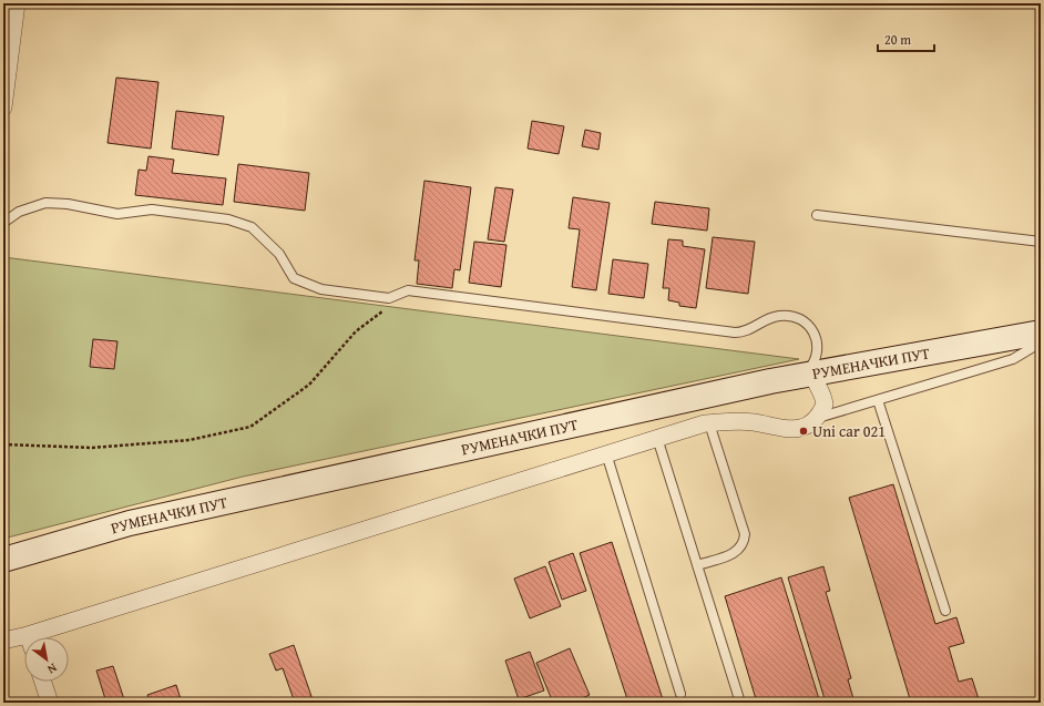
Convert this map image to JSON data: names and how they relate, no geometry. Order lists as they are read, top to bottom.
{
  "streets": {
    "main road": ["РУМЕНАЧКИ ПУТ"]
  },
  "places": ["Uni car 021"],
  "scale_bar": "20 m",
  "north": "bottom right"
}
